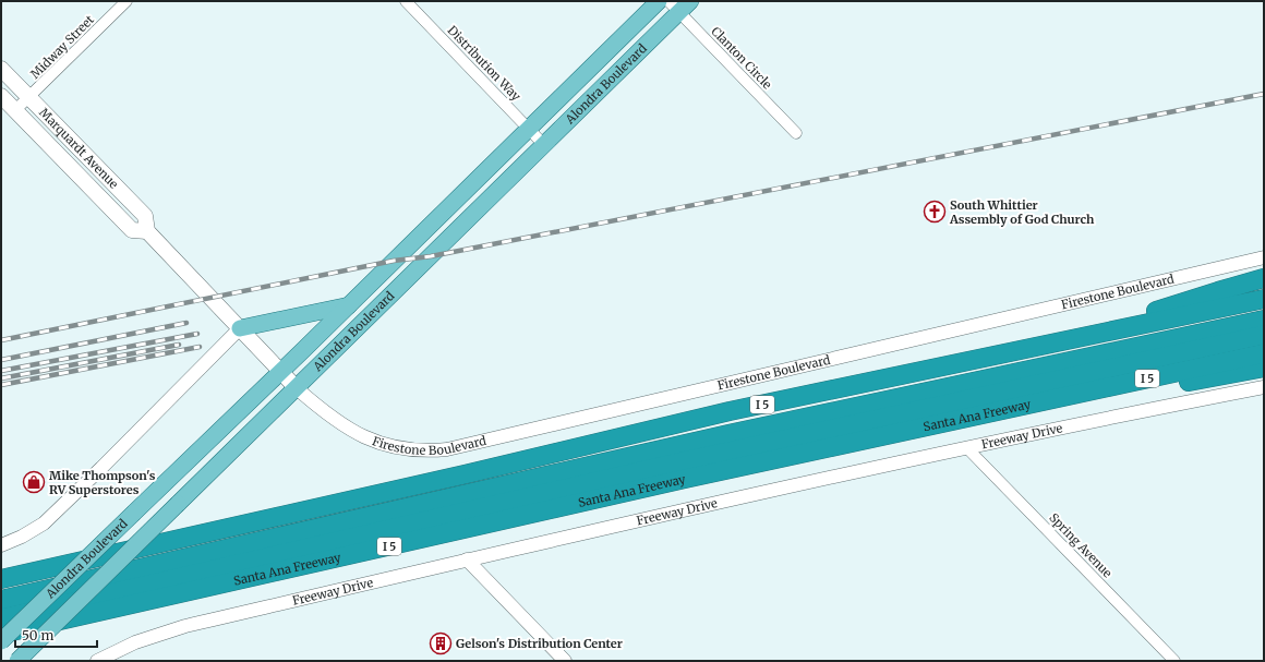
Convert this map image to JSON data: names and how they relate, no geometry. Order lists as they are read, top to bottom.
{
  "streets": {
    "highway": ["I 5", "Santa Ana Freeway"],
    "main road": ["Alondra Boulevard", "Marquardt Avenue"],
    "street": [
      "Midway Street",
      "Clanton Circle",
      "Distribution Way",
      "Firestone Boulevard",
      "Freeway Drive",
      "Spring Avenue"
    ]
  },
  "crossings": [
    ["Midway Street", "Marquardt Avenue"],
    ["Clanton Circle", "Alondra Boulevard"],
    ["Distribution Way", "Alondra Boulevard"],
    ["Alondra Boulevard", "Marquardt Avenue"],
    ["Alondra Boulevard", "Firestone Boulevard"],
    ["Marquardt Avenue", "Firestone Boulevard"],
    ["Freeway Drive", "Spring Avenue"]
  ],
  "places": {
    "church": ["South Whittier Assembly of God Church"],
    "shop": ["Mike Thompson's RV Superstores"],
    "building": ["Gelson's Distribution Center"]
  },
  "scale_bar": "50 m"
}
